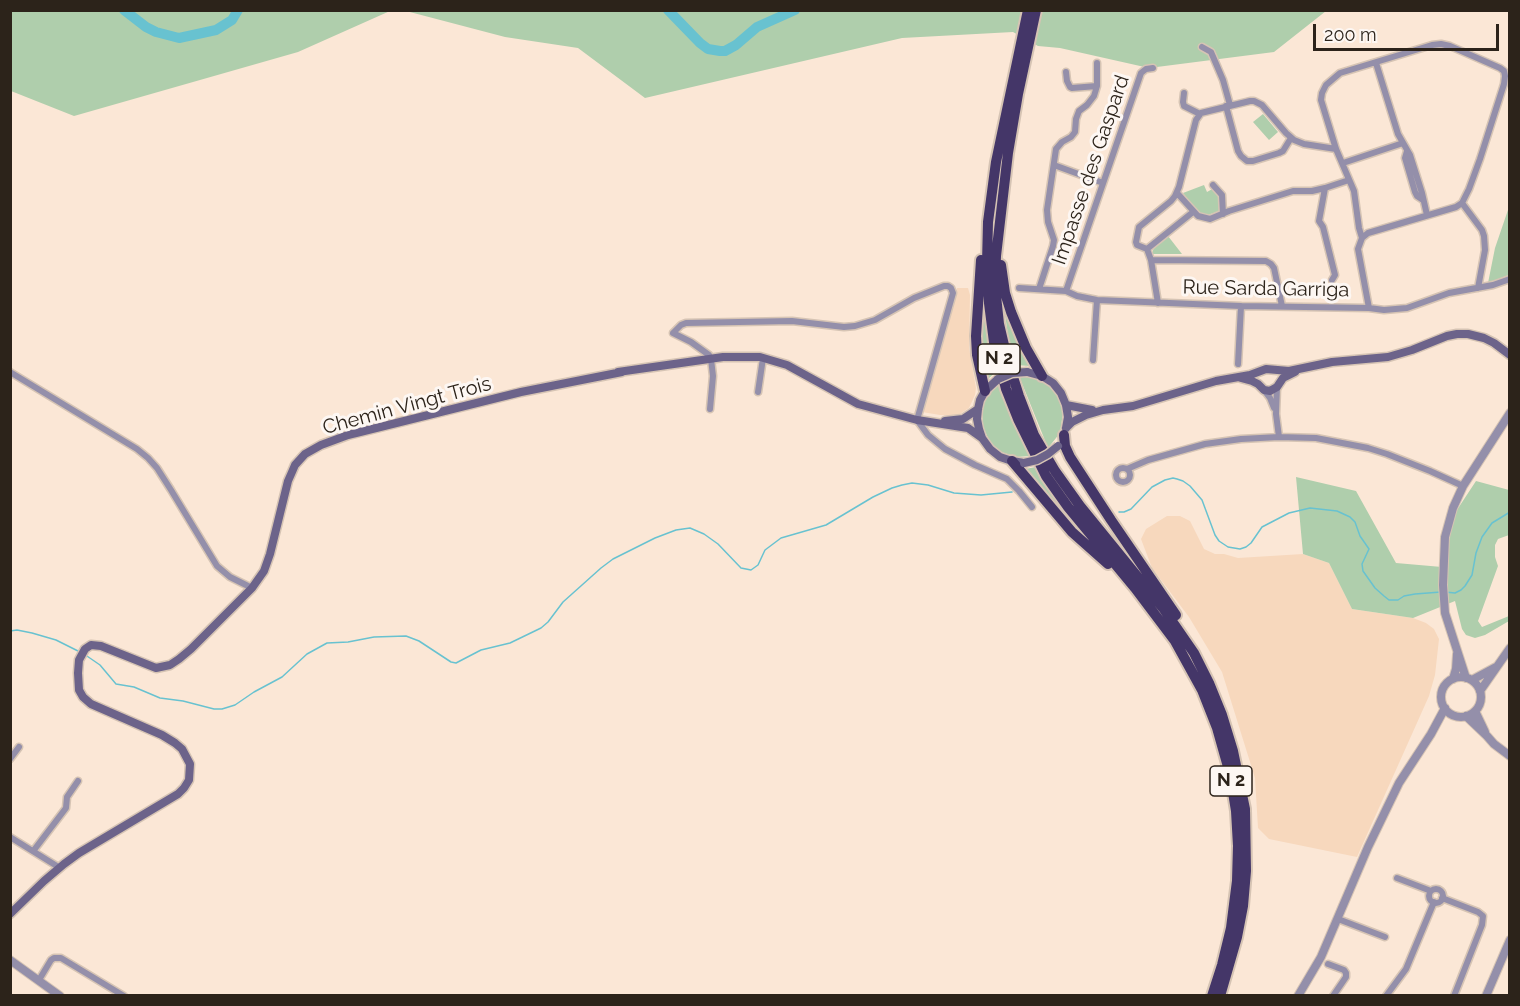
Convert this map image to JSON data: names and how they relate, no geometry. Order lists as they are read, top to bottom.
{
  "streets": {
    "highway": ["N 2"],
    "main road": ["Chemin Vingt Trois"],
    "street": ["Impasse des Gaspard", "Rue Sarda Garriga"]
  },
  "crossings": [
    ["Impasse des Gaspard", "Rue Sarda Garriga"]
  ],
  "scale_bar": "200 m"
}
